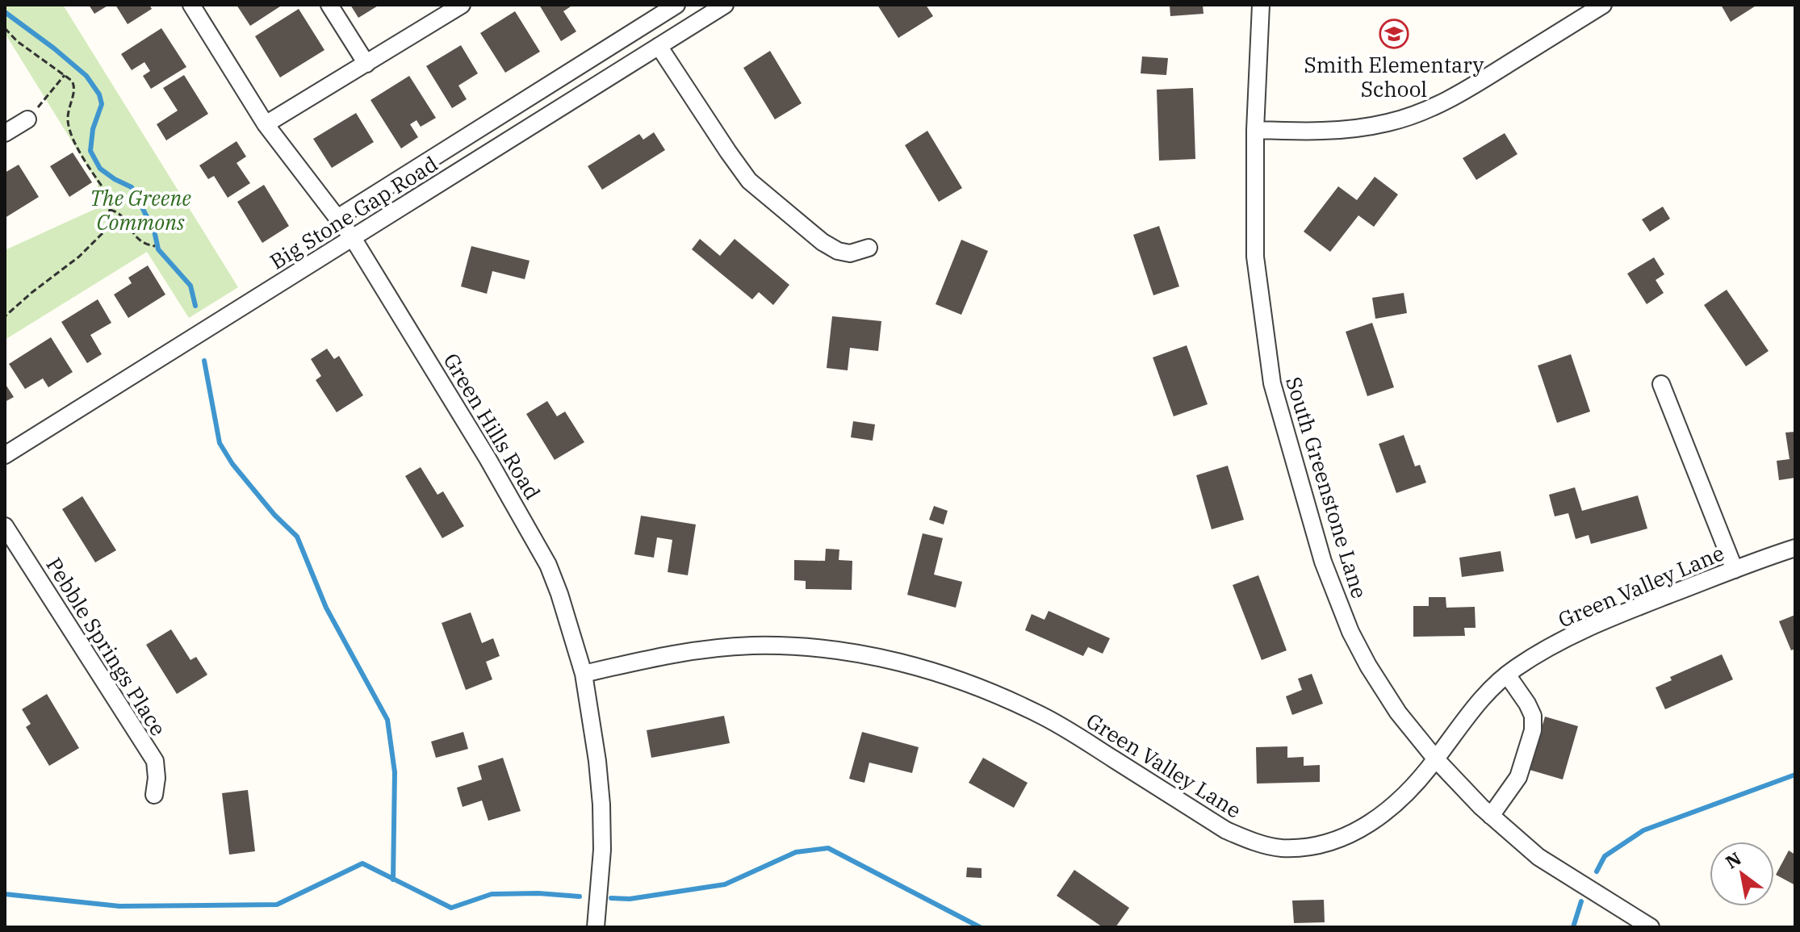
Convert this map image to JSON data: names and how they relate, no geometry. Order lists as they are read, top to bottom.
{
  "streets": {
    "street": [
      "Big Stone Gap Road",
      "Green Hills Road",
      "South Greenstone Lane",
      "Green Valley Lane",
      "Pebble Springs Place"
    ]
  },
  "crossings": [
    ["Big Stone Gap Road", "Green Hills Road"],
    ["Green Hills Road", "Green Valley Lane"],
    ["South Greenstone Lane", "Green Valley Lane"]
  ],
  "parks": ["The Greene Commons"],
  "places": {
    "school or university": ["Smith Elementary School"]
  },
  "north": "top left"
}
